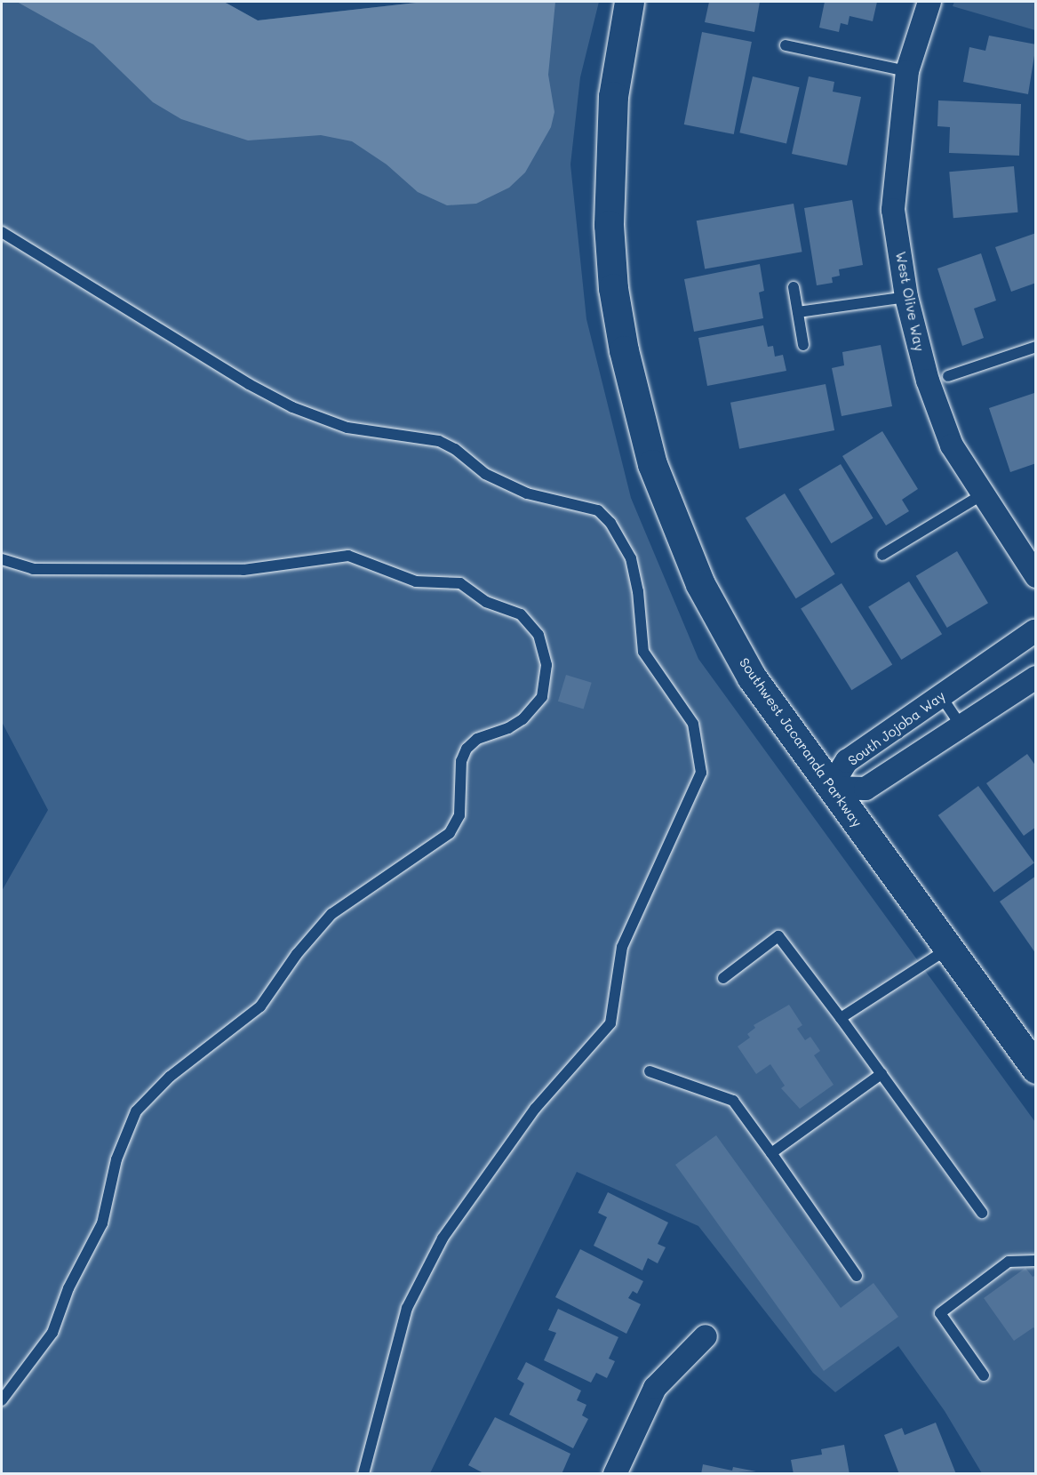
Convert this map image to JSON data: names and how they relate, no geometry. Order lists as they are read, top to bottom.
{
  "streets": {
    "street": ["West Olive Way", "South Jojoba Way", "Southwest Jacaranda Parkway"]
  },
  "crossings": [
    ["South Jojoba Way", "Southwest Jacaranda Parkway"]
  ]
}
